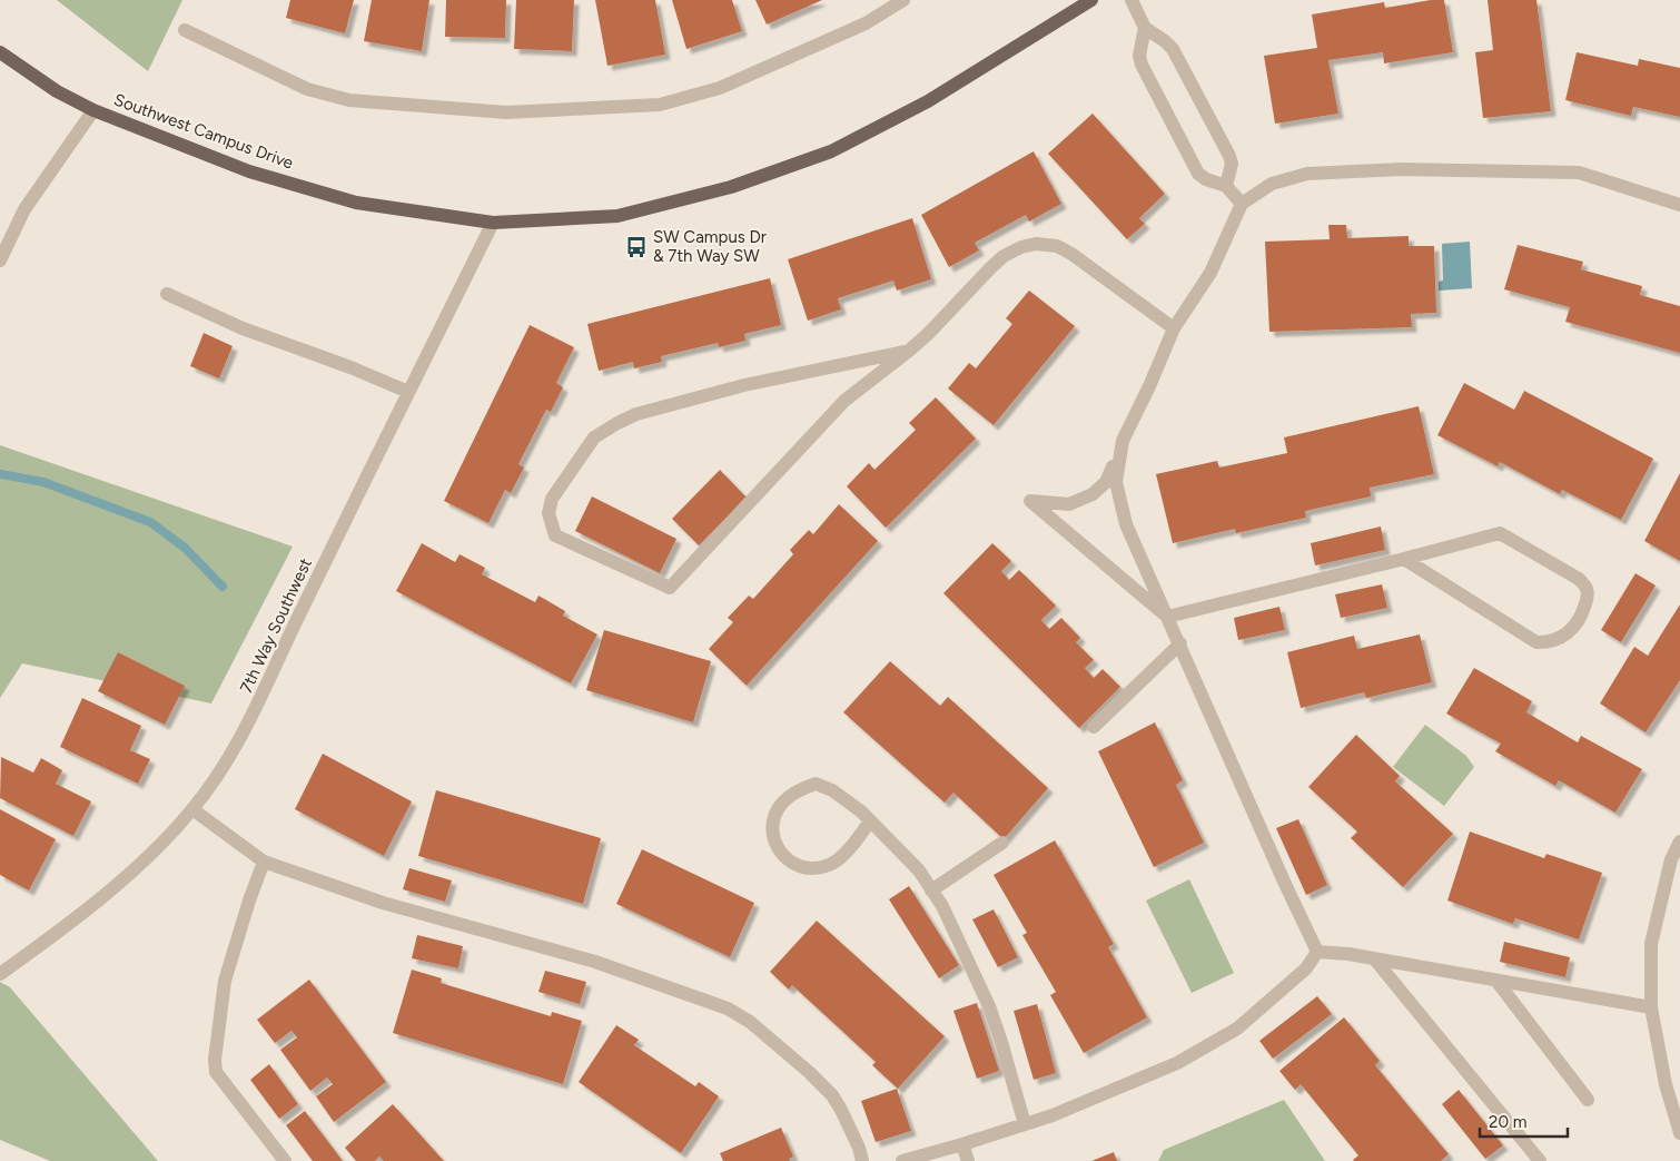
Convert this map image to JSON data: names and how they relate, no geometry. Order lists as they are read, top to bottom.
{
  "streets": {
    "main road": ["Southwest Campus Drive"],
    "street": ["7th Way Southwest"]
  },
  "crossings": [
    ["Southwest Campus Drive", "7th Way Southwest"]
  ],
  "places": {
    "bus stop": ["SW Campus Dr & 7th Way SW"]
  },
  "scale_bar": "20 m"
}
